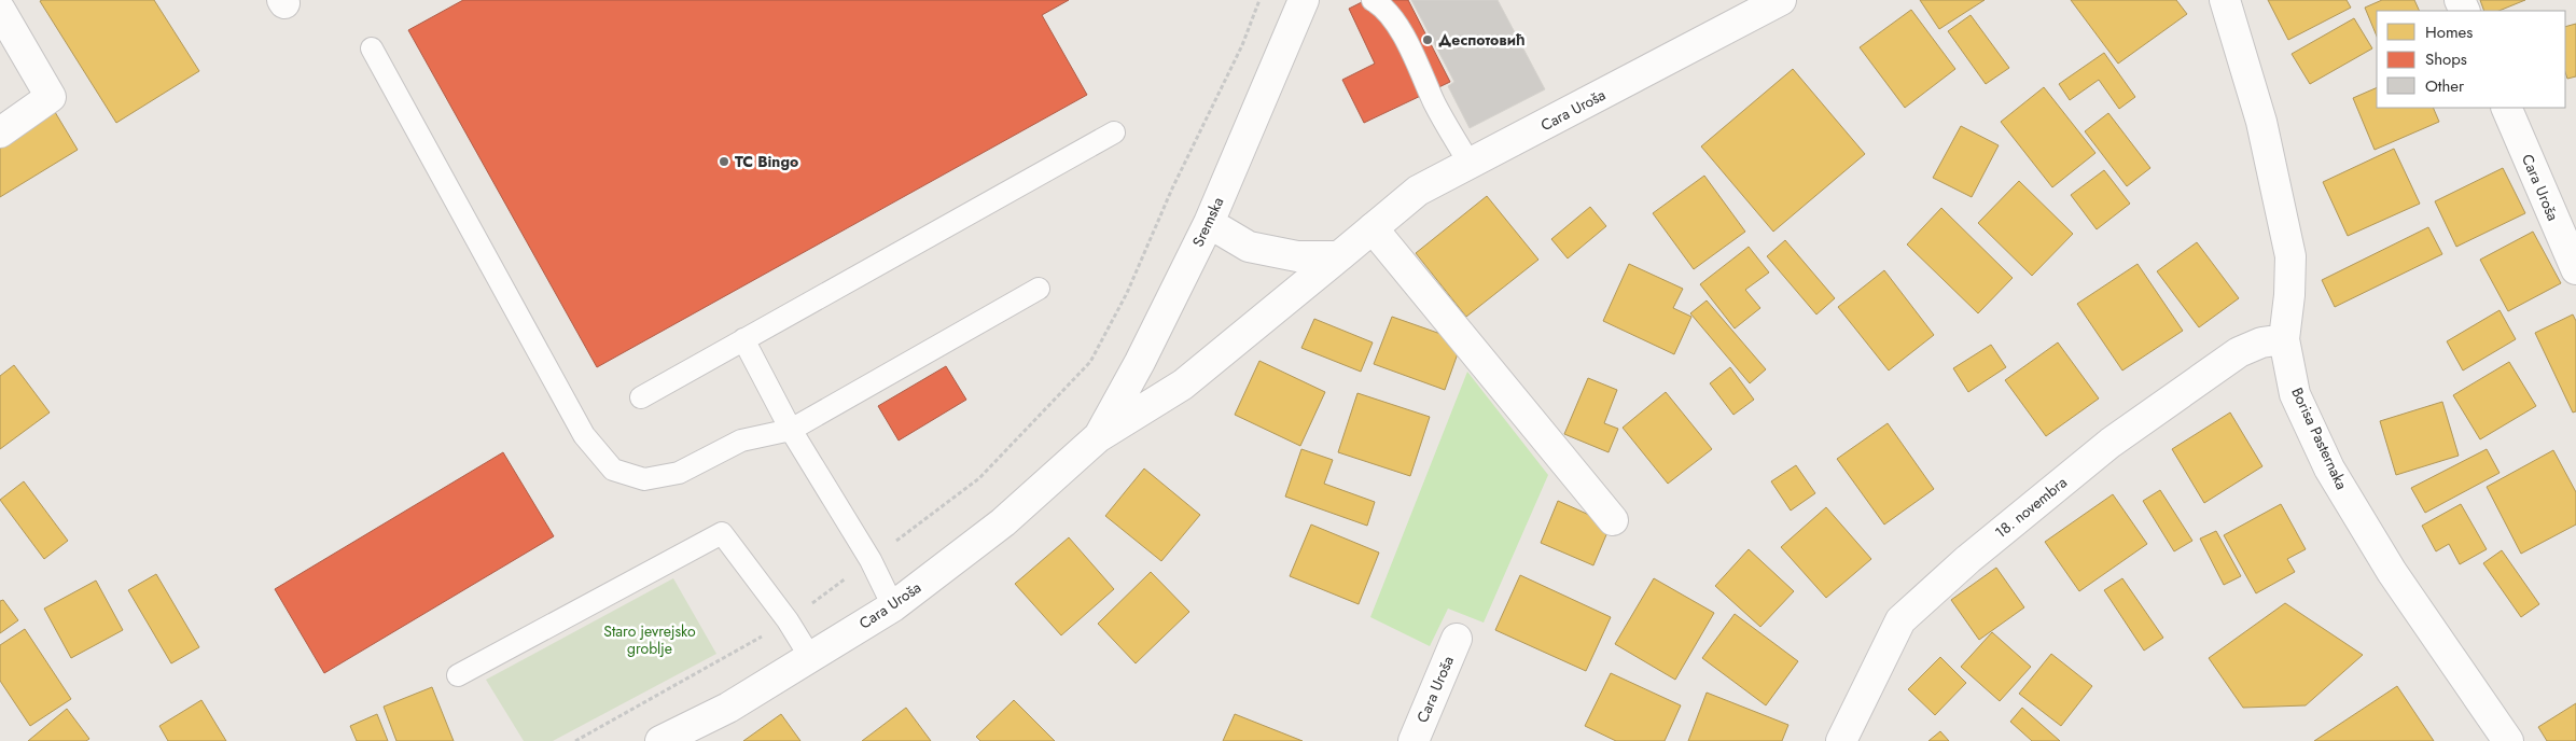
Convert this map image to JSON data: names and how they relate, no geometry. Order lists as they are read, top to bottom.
{
  "streets": {
    "street": [
      "Cara Uroša",
      "Sremska",
      "Borisa Pasternaka",
      "18. novembra"
    ]
  },
  "crossings": [
    ["Cara Uroša", "Sremska"],
    ["Borisa Pasternaka", "18. novembra"]
  ],
  "parks": ["Staro jevrejsko groblje"],
  "places": ["Деспотовић", "TC Bingo"],
  "legend": ["Homes", "Shops", "Other"]
}
